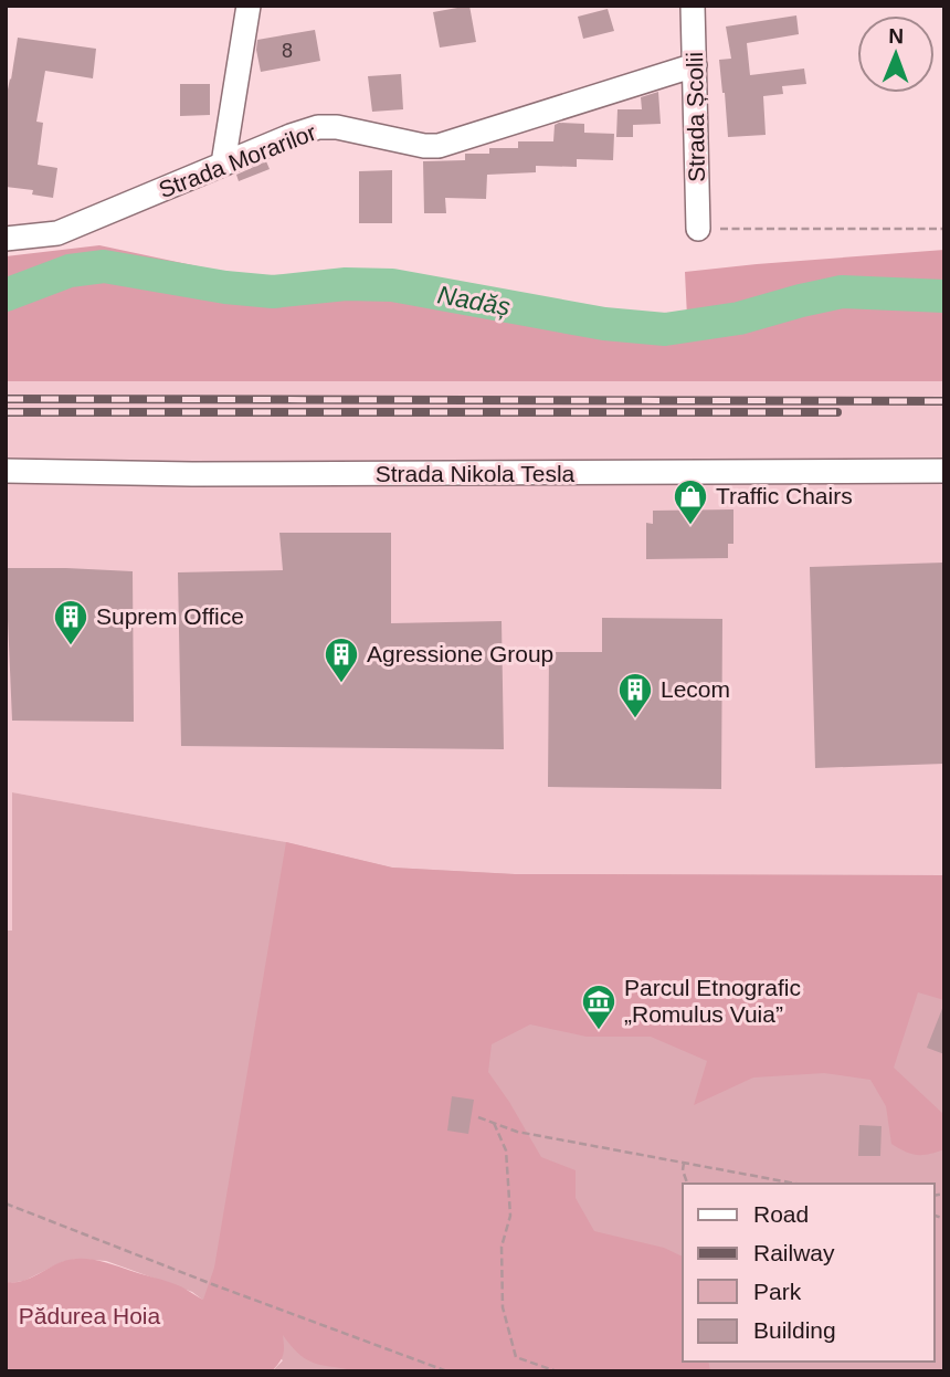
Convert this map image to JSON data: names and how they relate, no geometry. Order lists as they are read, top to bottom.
{
  "streets": {
    "street": ["Strada Școlii", "Strada Morarilor", "Strada Nikola Tesla"]
  },
  "crossings": [
    ["Strada Școlii", "Strada Morarilor"]
  ],
  "water": ["Nadăș"],
  "parks": ["Pădurea Hoia"],
  "places": {
    "shop": ["Traffic Chairs"],
    "building": ["Suprem Office", "Agressione Group", "Lecom"],
    "museum": ["Parcul Etnografic „Romulus Vuia”"]
  },
  "house_numbers": ["8"],
  "legend": [
    "Road",
    "Railway",
    "Park",
    "Building"
  ],
  "north": "top"
}
